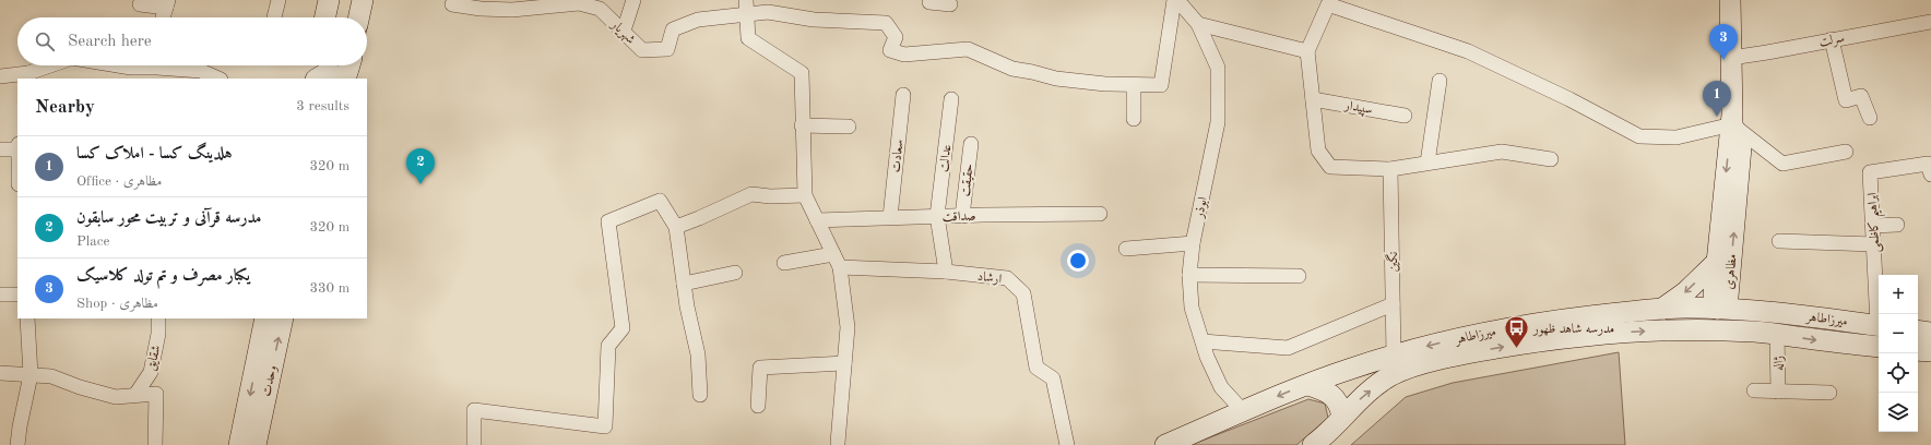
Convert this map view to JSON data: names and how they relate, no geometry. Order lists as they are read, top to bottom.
{
  "streets": {
    "main road": ["مظاهری", "میرزاطاهر", "وحدت"],
    "street": [
      "شهریار",
      "سرلت",
      "سپیدار",
      "سعادت",
      "عدالت",
      "حقیقت",
      "ابوذر",
      "صداقت",
      "ابراهیم کاظمی",
      "نگین",
      "ارشاد",
      "شقایق",
      "ژاله"
    ]
  },
  "crossings": [
    ["سرلت", "مظاهری"],
    ["سعادت", "صداقت"],
    ["عدالت", "صداقت"],
    ["عدالت", "ارشاد"],
    ["حقیقت", "صداقت"],
    ["ابوذر", "میرزاطاهر"],
    ["نگین", "میرزاطاهر"],
    ["مظاهری", "میرزاطاهر"],
    ["میرزاطاهر", "ژاله"]
  ],
  "places": {
    "bus stop": ["مدرسه شاهد ظهور"]
  },
  "page": {
    "search": "Search here",
    "pins": ["3", "1", "2"],
    "heading": ["Nearby", "3 results"],
    "list": [
      {
        "mark": "1",
        "name": "هلدینگ کسا - املاک کسا",
        "note": "Office · مظاهری",
        "value": "320 m"
      },
      {
        "mark": "2",
        "name": "مدرسه قرآنی و تربیت محور سابقون",
        "note": "Place",
        "value": "320 m"
      },
      {
        "mark": "3",
        "name": "یکبار مصرف و تم تولد کلاسیک",
        "note": "Shop · مظاهری",
        "value": "330 m"
      }
    ],
    "map_buttons": ["+", "−"]
  }
}
